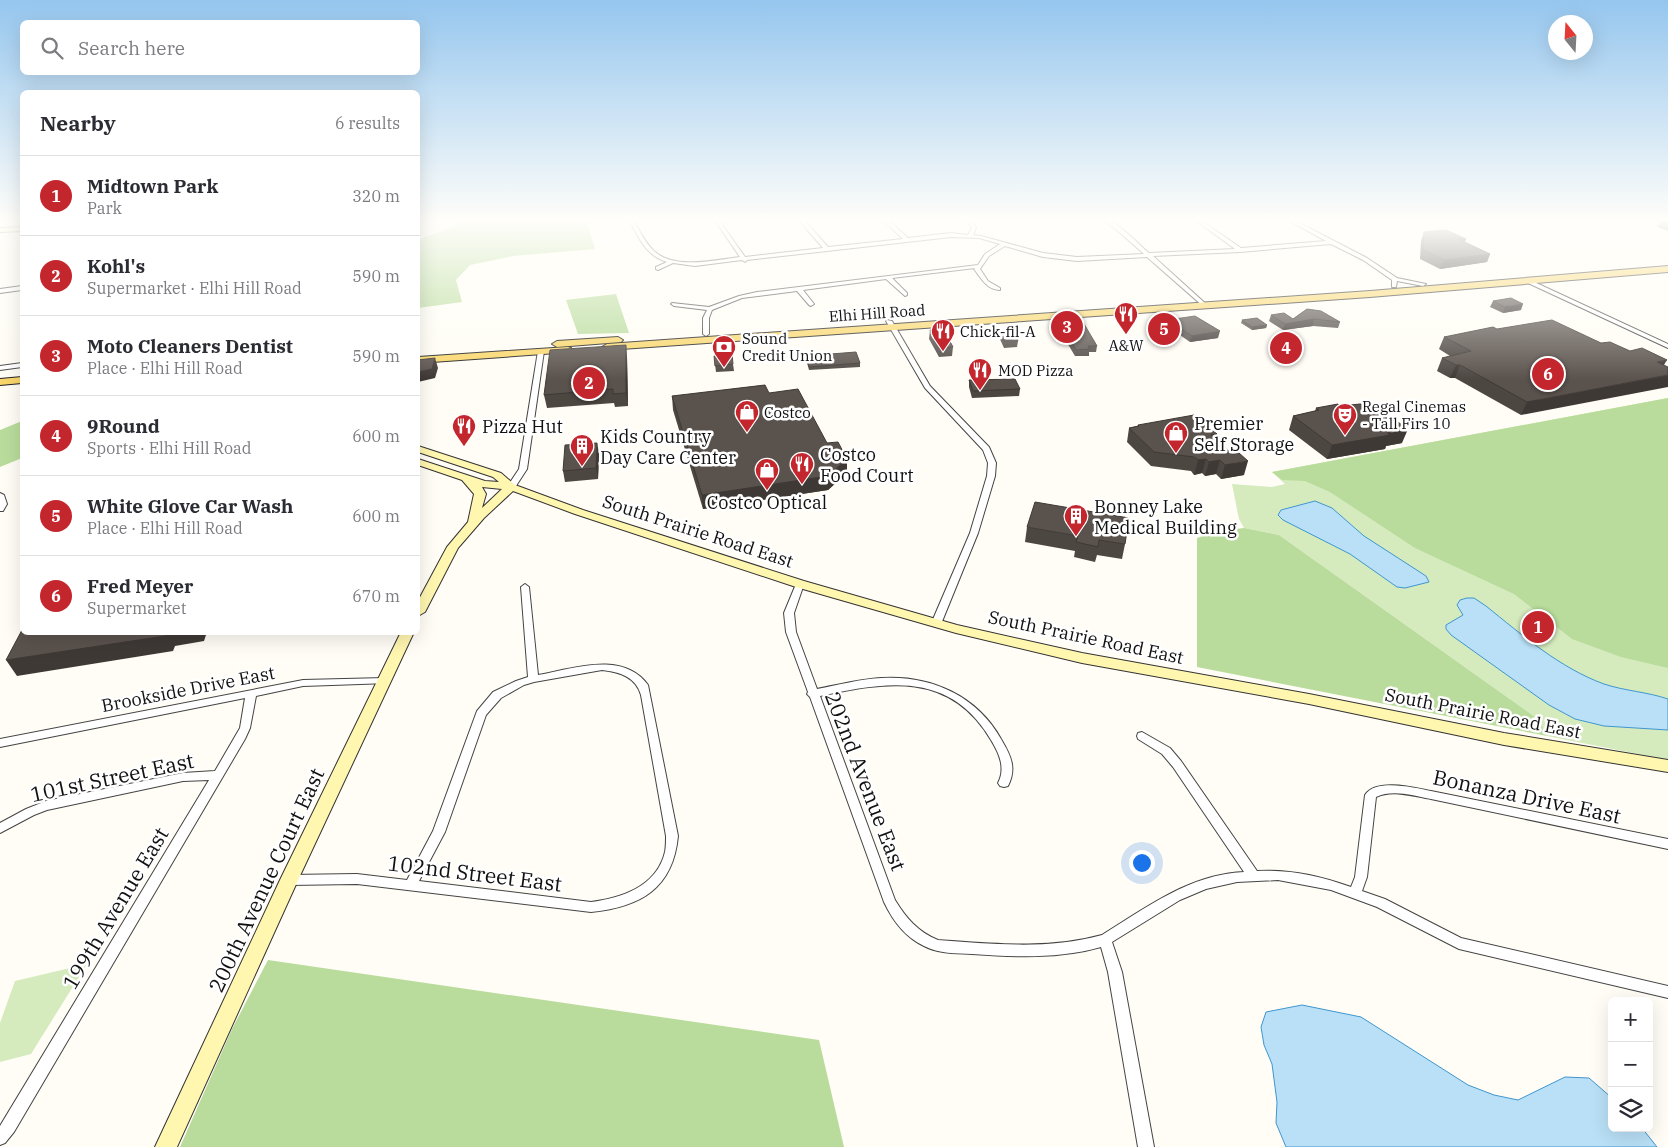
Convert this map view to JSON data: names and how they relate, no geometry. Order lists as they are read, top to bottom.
{
  "streets": {
    "main road": ["Elhi Hill Road", "South Prairie Road East", "200th Avenue Court East"],
    "street": [
      "Brookside Drive East",
      "101st Street East",
      "202nd Avenue East",
      "Bonanza Drive East",
      "102nd Street East",
      "199th Avenue East"
    ]
  },
  "crossings": [
    ["South Prairie Road East", "202nd Avenue East"],
    ["Brookside Drive East", "200th Avenue Court East"],
    ["Brookside Drive East", "199th Avenue East"],
    ["101st Street East", "199th Avenue East"],
    ["102nd Street East", "200th Avenue Court East"]
  ],
  "places": {
    "restaurant": [
      "A&W",
      "Chick-fil-A",
      "MOD Pizza",
      "Pizza Hut",
      "Costco Food Court"
    ],
    "bank": ["Sound Credit Union"],
    "shop": ["Costco", "Premier Self Storage", "Costco Optical"],
    "theatre": ["Regal Cinemas - Tall Firs 10"],
    "building": ["Kids Country Day Care Center", "Bonney Lake Medical Building"]
  },
  "north": "top",
  "page": {
    "search": "Search here",
    "heading": ["Nearby", "6 results"],
    "list": [
      {
        "mark": "1",
        "name": "Midtown Park",
        "note": "Park",
        "value": "320 m"
      },
      {
        "mark": "2",
        "name": "Kohl's",
        "note": "Supermarket · Elhi Hill Road",
        "value": "590 m"
      },
      {
        "mark": "3",
        "name": "Moto Cleaners Dentist",
        "note": "Place · Elhi Hill Road",
        "value": "590 m"
      },
      {
        "mark": "4",
        "name": "9Round",
        "note": "Sports · Elhi Hill Road",
        "value": "600 m"
      },
      {
        "mark": "5",
        "name": "White Glove Car Wash",
        "note": "Place · Elhi Hill Road",
        "value": "600 m"
      },
      {
        "mark": "6",
        "name": "Fred Meyer",
        "note": "Supermarket",
        "value": "670 m"
      }
    ],
    "pins": [
      "3",
      "5",
      "4",
      "6",
      "2",
      "1"
    ],
    "map_buttons": ["+", "−"]
  }
}
